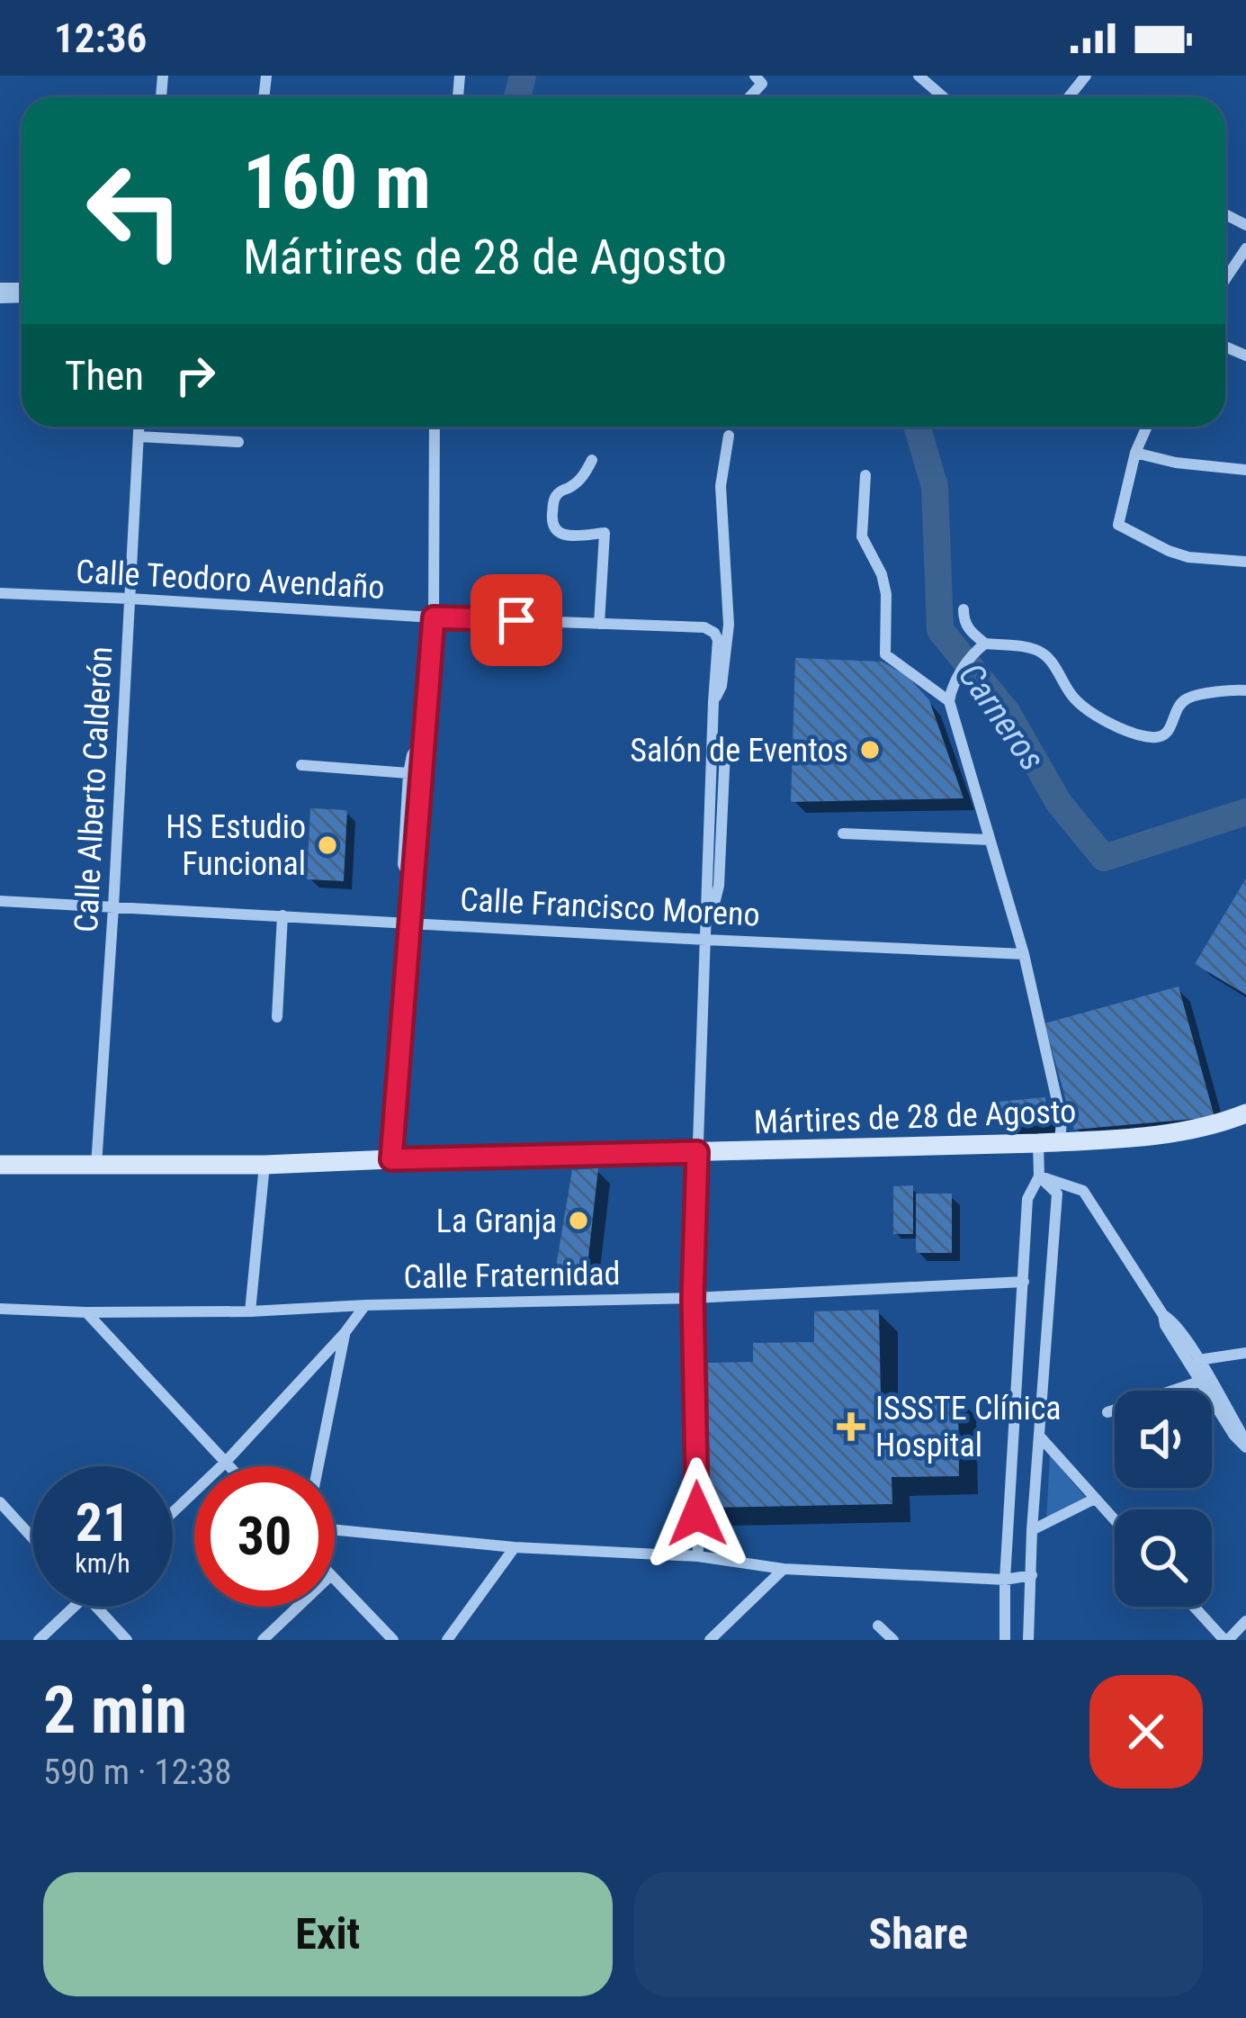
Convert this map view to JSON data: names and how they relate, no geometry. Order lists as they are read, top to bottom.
{
  "streets": {
    "main road": ["Mártires de 28 de Agosto"],
    "street": [
      "Calle Teodoro Avendaño",
      "Calle Alberto Calderón",
      "Calle Francisco Moreno",
      "Calle Fraternidad"
    ]
  },
  "crossings": [
    ["Calle Teodoro Avendaño", "Calle Alberto Calderón"],
    ["Calle Alberto Calderón", "Calle Francisco Moreno"],
    ["Calle Alberto Calderón", "Mártires de 28 de Agosto"]
  ],
  "water": ["Carneros"],
  "places": {
    "other": ["Salón de Eventos", "HS Estudio Funcional", "La Granja"],
    "health": ["ISSSTE Clínica Hospital"]
  },
  "page": {
    "status": "12:36",
    "turn": ["160 m", "Mártires de 28 de Agosto"],
    "then": "Then",
    "speed": "21 km/h",
    "limit": "30",
    "heading": ["2 min", "590 m · 12:38"],
    "buttons": ["Exit", "Share"]
  }
}
